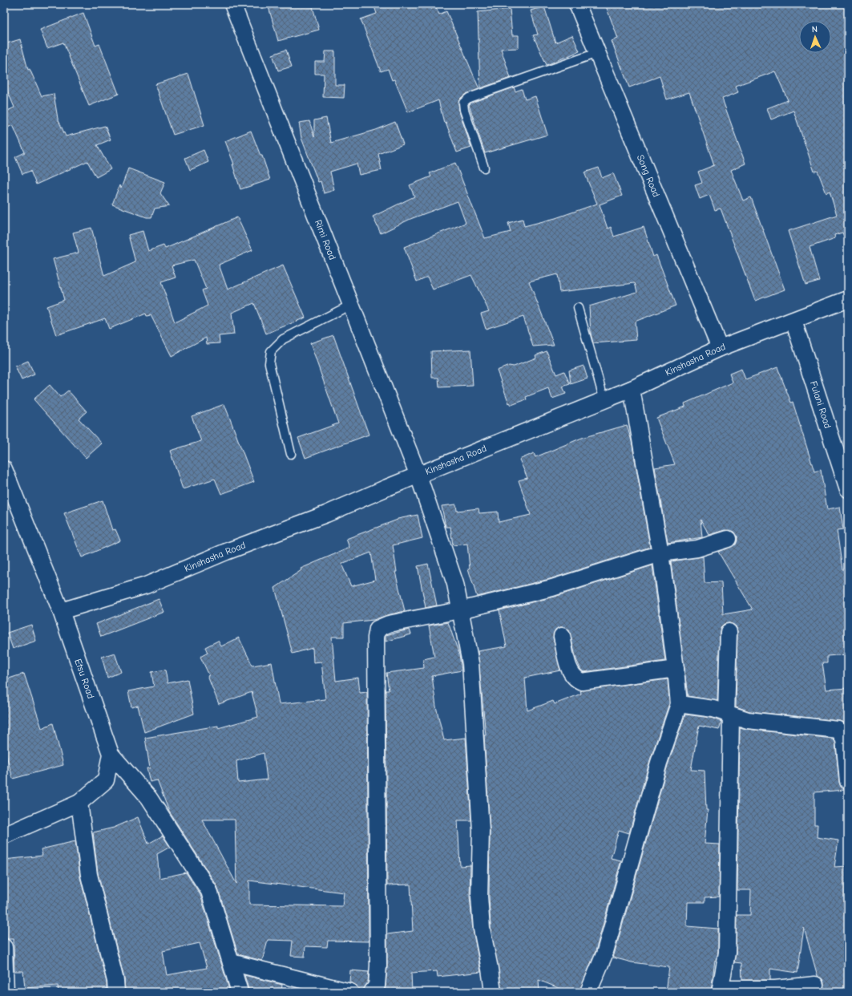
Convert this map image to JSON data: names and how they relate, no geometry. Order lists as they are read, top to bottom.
{
  "streets": {
    "street": [
      "Song Road",
      "Rimi Road",
      "Kinshasha Road",
      "Fulani Road",
      "Etsu Road"
    ]
  },
  "crossings": [
    ["Song Road", "Kinshasha Road"],
    ["Rimi Road", "Kinshasha Road"],
    ["Kinshasha Road", "Fulani Road"],
    ["Kinshasha Road", "Etsu Road"]
  ],
  "north": "top"
}
